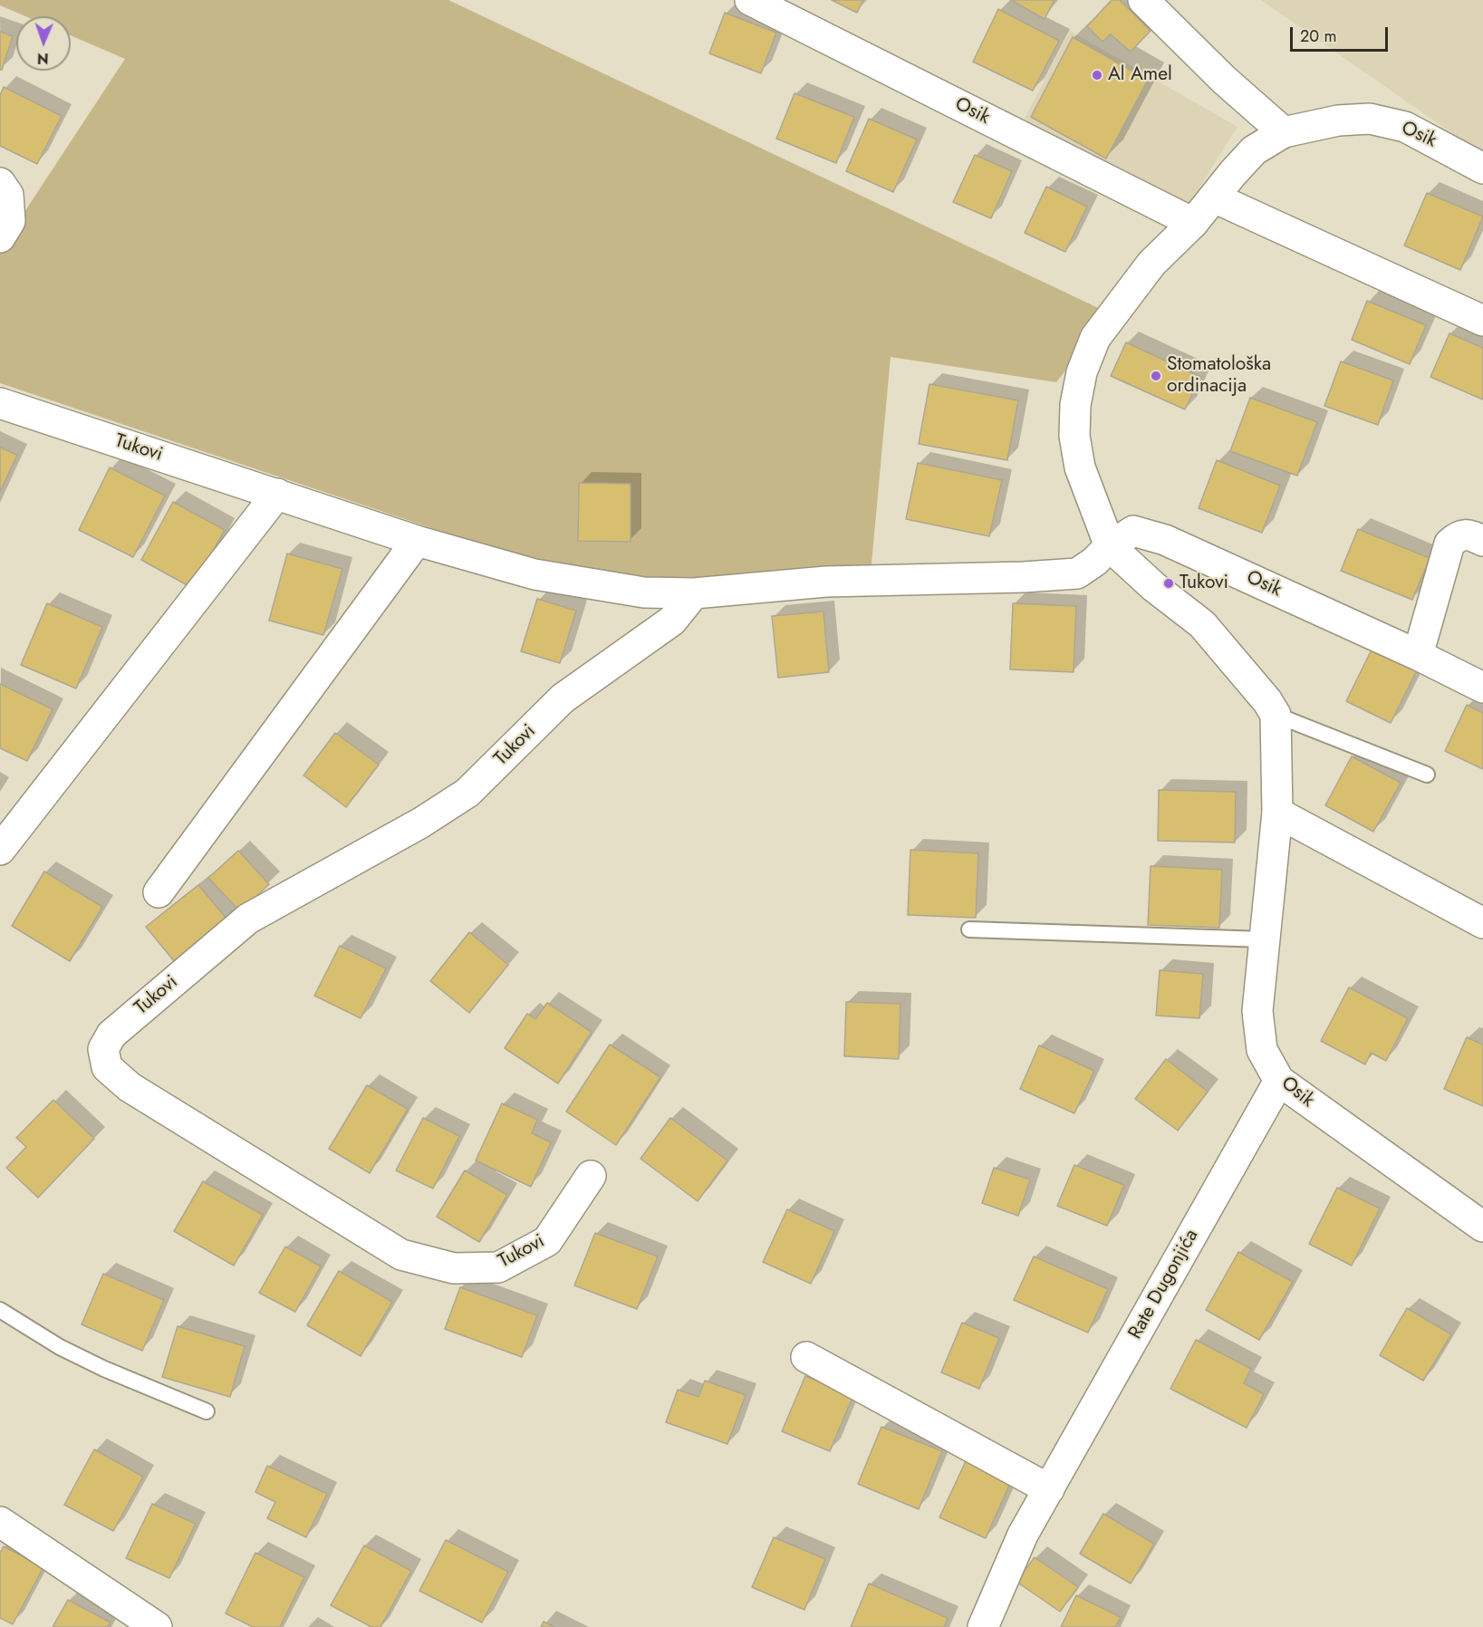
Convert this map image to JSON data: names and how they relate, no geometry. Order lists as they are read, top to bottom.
{
  "streets": {
    "street": ["Osik", "Tukovi", "Rate Dugonjića"]
  },
  "crossings": [
    ["Osik", "Tukovi"],
    ["Osik", "Rate Dugonjića"]
  ],
  "places": ["Al Amel", "Stomatološka ordinacija", "Tukovi"],
  "scale_bar": "20 m",
  "north": "bottom"
}
